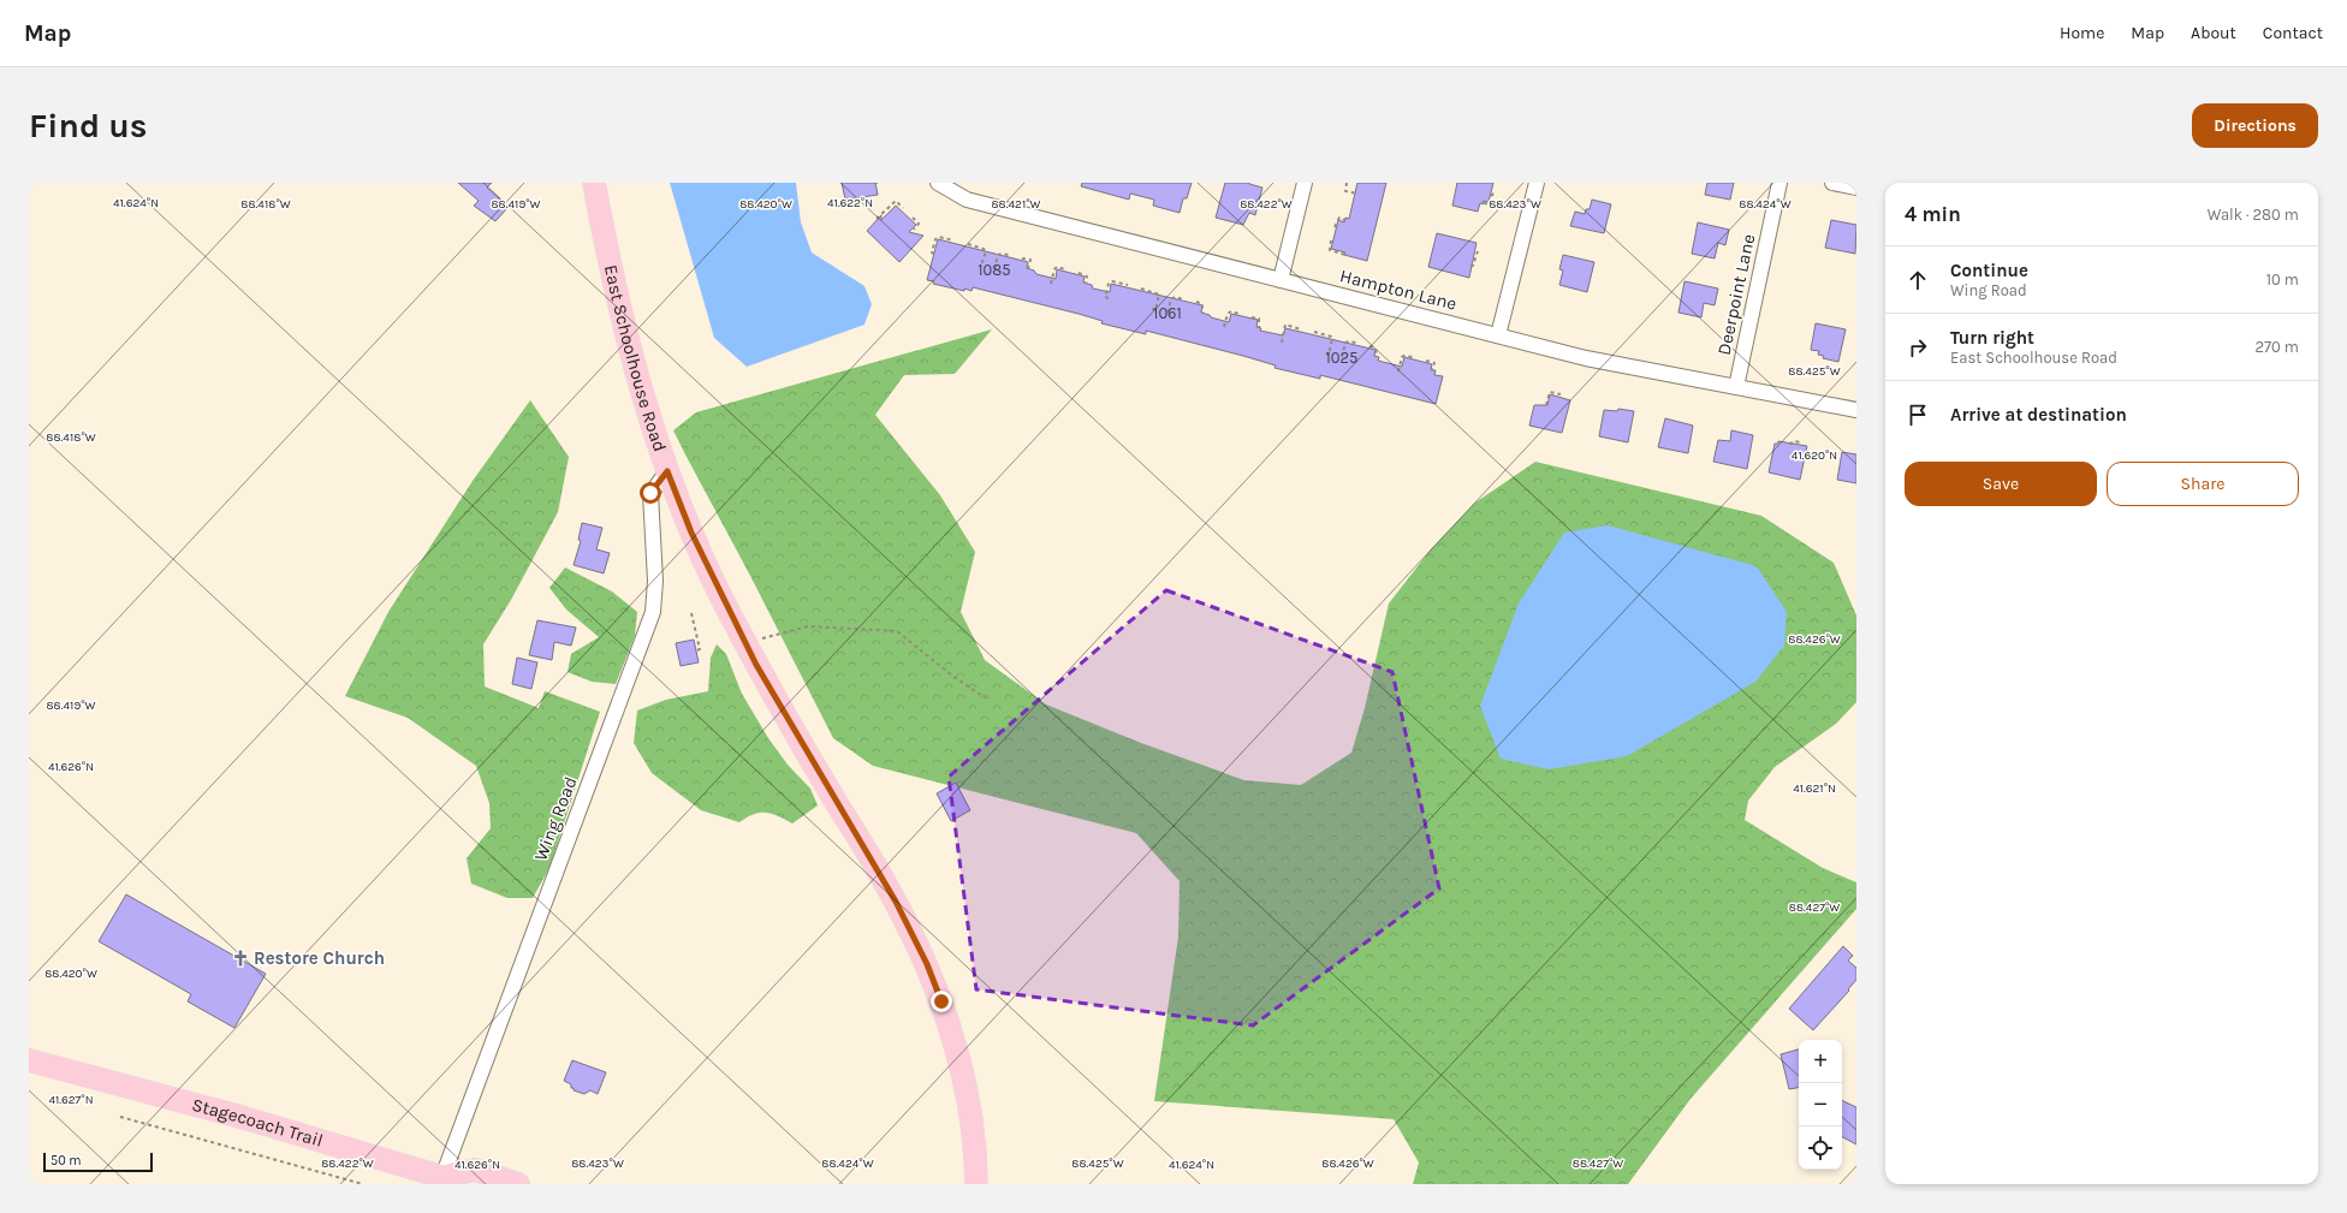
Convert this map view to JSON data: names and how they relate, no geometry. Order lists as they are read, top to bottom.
{
  "streets": {
    "main road": ["East Schoolhouse Road", "Stagecoach Trail"],
    "street": ["Hampton Lane", "Deerpoint Lane", "Wing Road"]
  },
  "crossings": [
    ["Hampton Lane", "Deerpoint Lane"],
    ["East Schoolhouse Road", "Wing Road"],
    ["Wing Road", "Stagecoach Trail"]
  ],
  "places": {
    "church": ["Restore Church"]
  },
  "house_numbers": ["1085", "1061", "1025"],
  "scale_bar": "50 m",
  "page": {
    "header": "Map",
    "nav": [
      "Home",
      "Map",
      "About",
      "Contact"
    ],
    "buttons": [
      "Directions",
      ["Save", "Share"]
    ],
    "title": "Find us",
    "heading": ["4 min", "Walk · 280 m"],
    "list": [
      ["Continue", "Wing Road", "10 m"],
      ["Turn right", "East Schoolhouse Road", "270 m"],
      "Arrive at destination"
    ],
    "map_buttons": ["+", "−"],
    "scale": "50 m"
  },
  "coordinates": [
    "41.624°N",
    "41.622°N",
    "88.421°W",
    "88.422°W",
    "88.424°W",
    "88.418°W",
    "88.419°W",
    "88.420°W",
    "88.423°W",
    "88.425°W",
    "41.620°N",
    "88.426°W",
    "41.626°N",
    "41.621°N",
    "88.427°W",
    "41.627°N"
  ]
}
